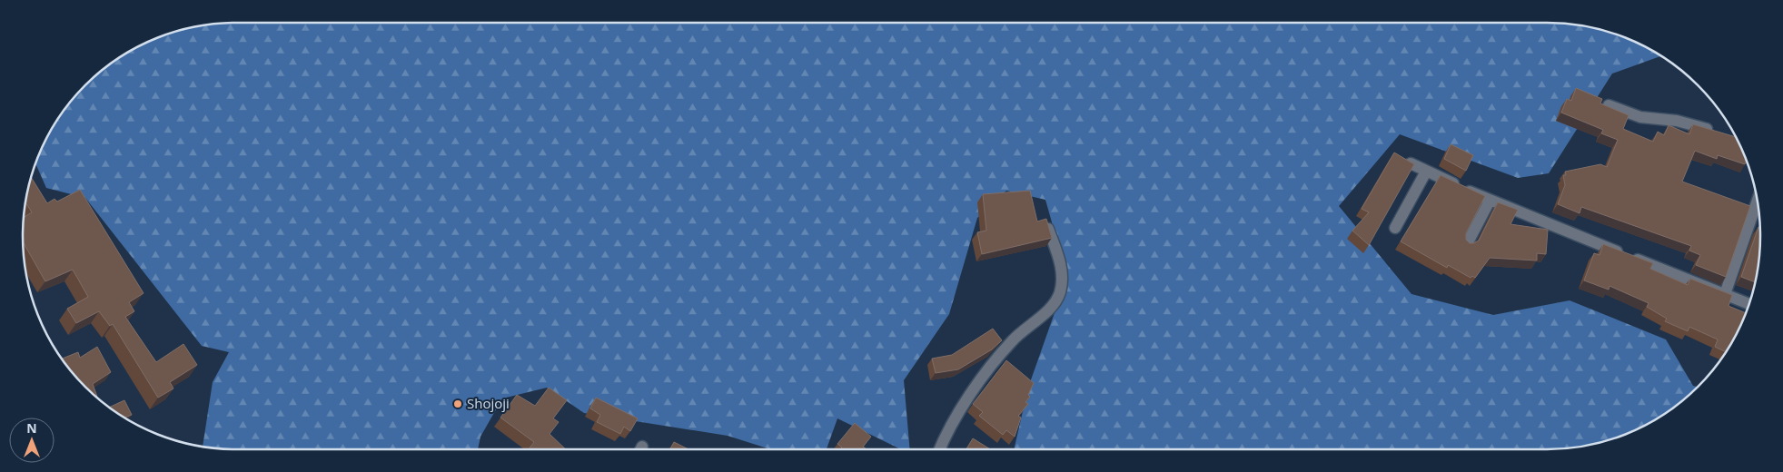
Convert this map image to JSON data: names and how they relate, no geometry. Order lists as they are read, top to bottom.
{
  "places": ["Shojoji"],
  "north": "top"
}
